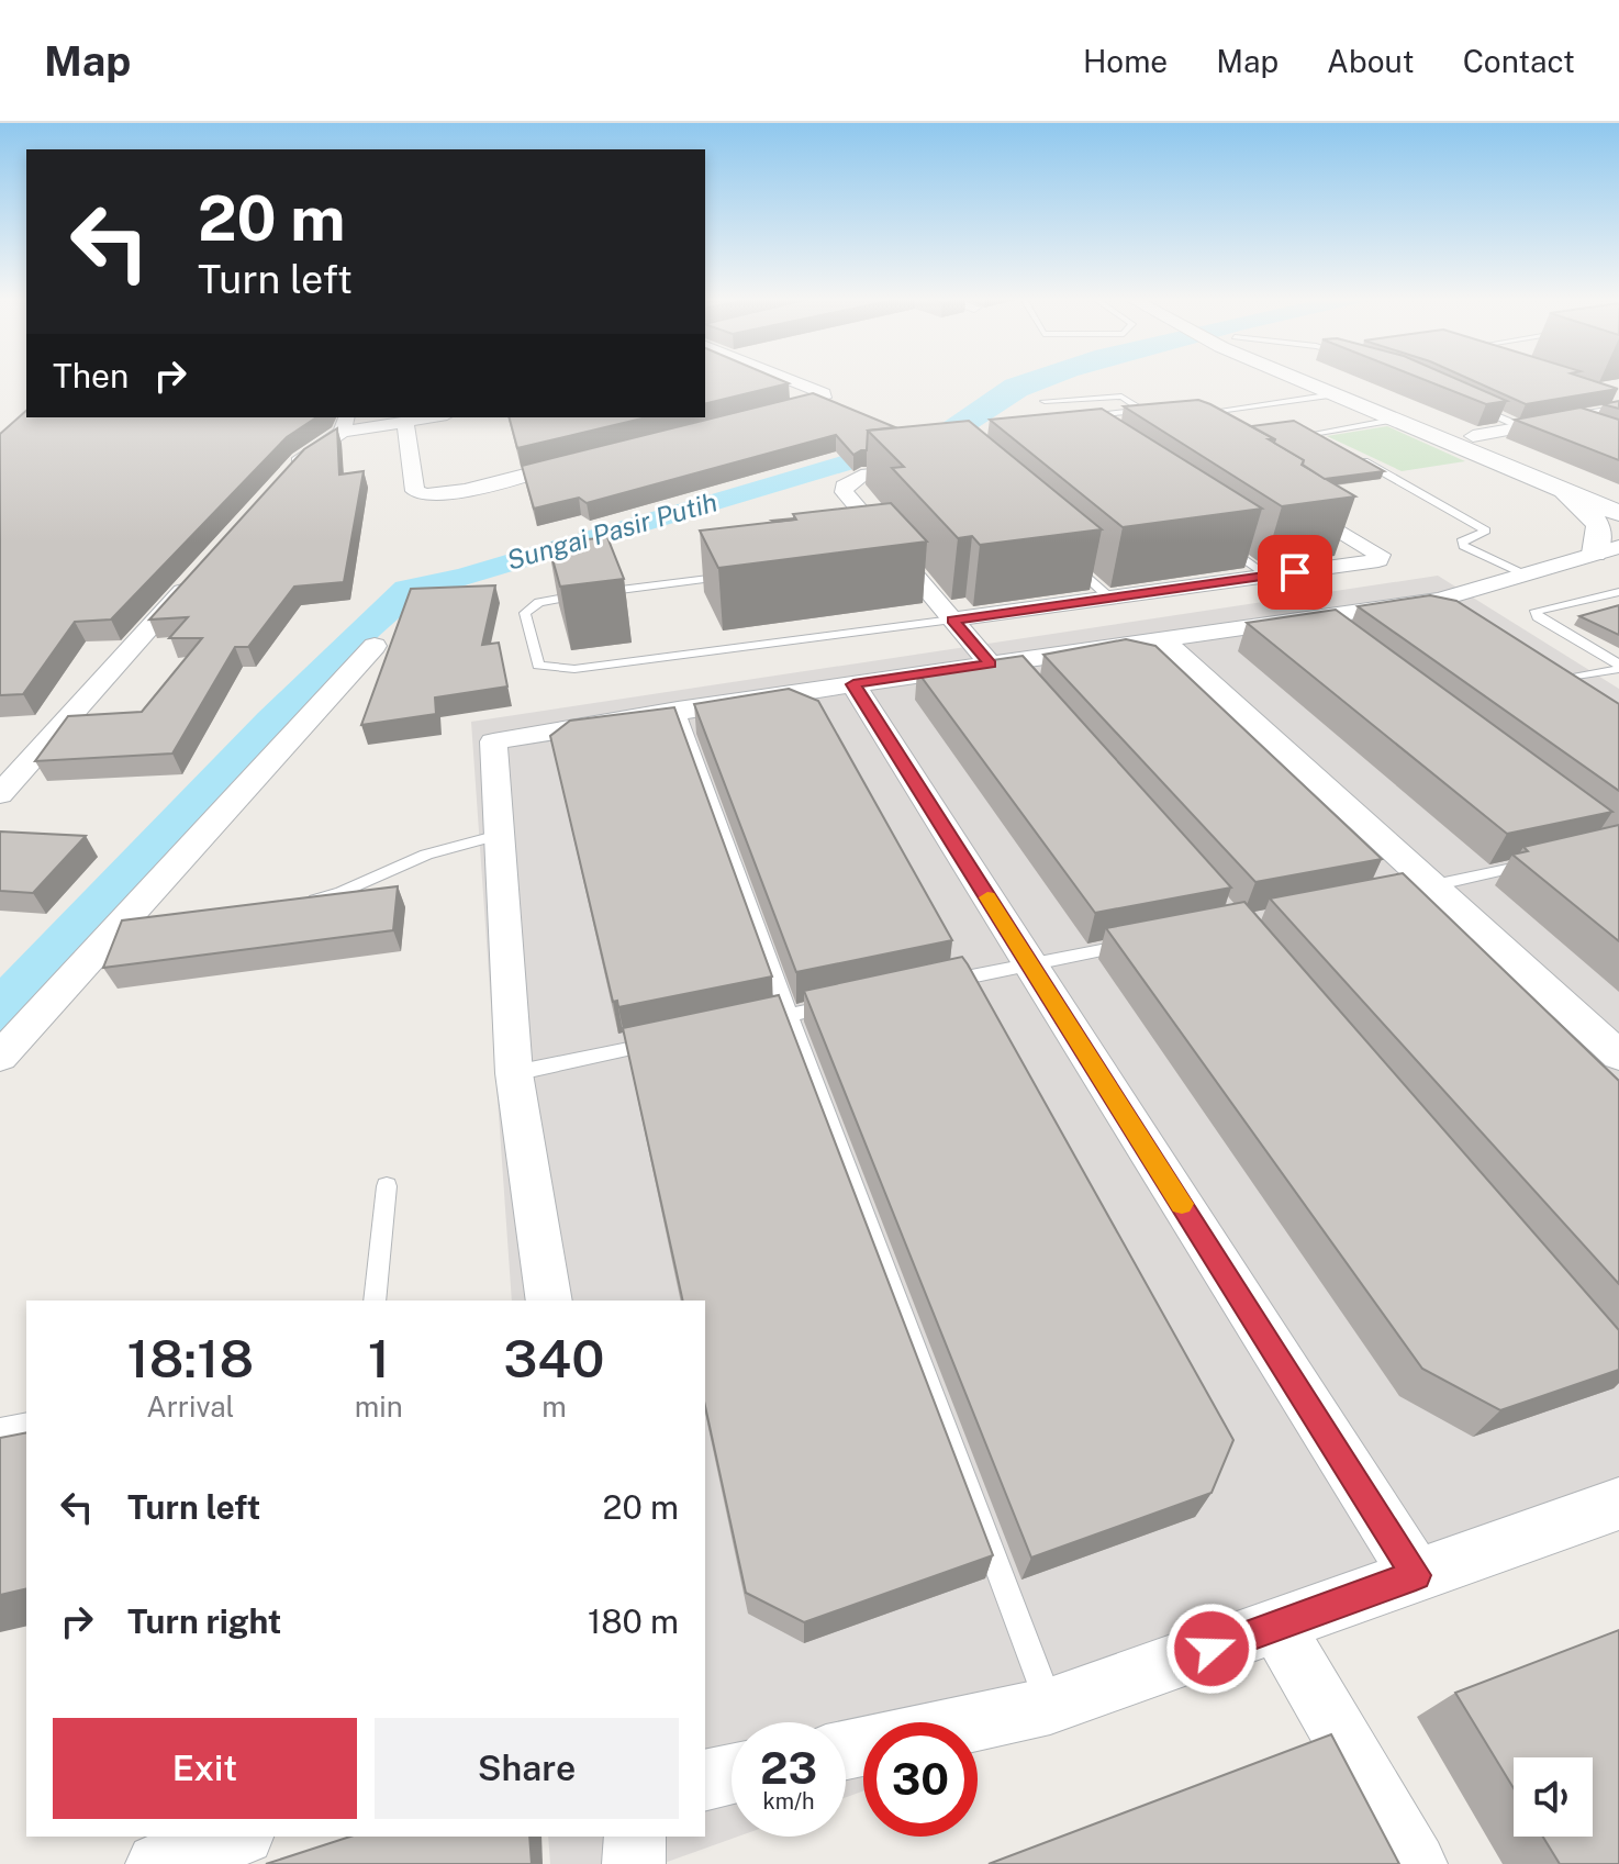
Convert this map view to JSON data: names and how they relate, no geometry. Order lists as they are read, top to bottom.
{
  "water": ["Sungai Pasir Putih"],
  "page": {
    "header": "Map",
    "nav": [
      "Home",
      "Map",
      "About",
      "Contact"
    ],
    "turn": ["20 m", "Turn left"],
    "then": "Then",
    "eta": [
      "18:18",
      "Arrival",
      "1",
      "min",
      "340",
      "m"
    ],
    "list": [
      {
        "name": "Turn left",
        "value": "20 m"
      },
      {
        "name": "Turn right",
        "value": "180 m"
      }
    ],
    "buttons": ["Exit", "Share"],
    "speed": "23 km/h",
    "limit": "30"
  }
}
